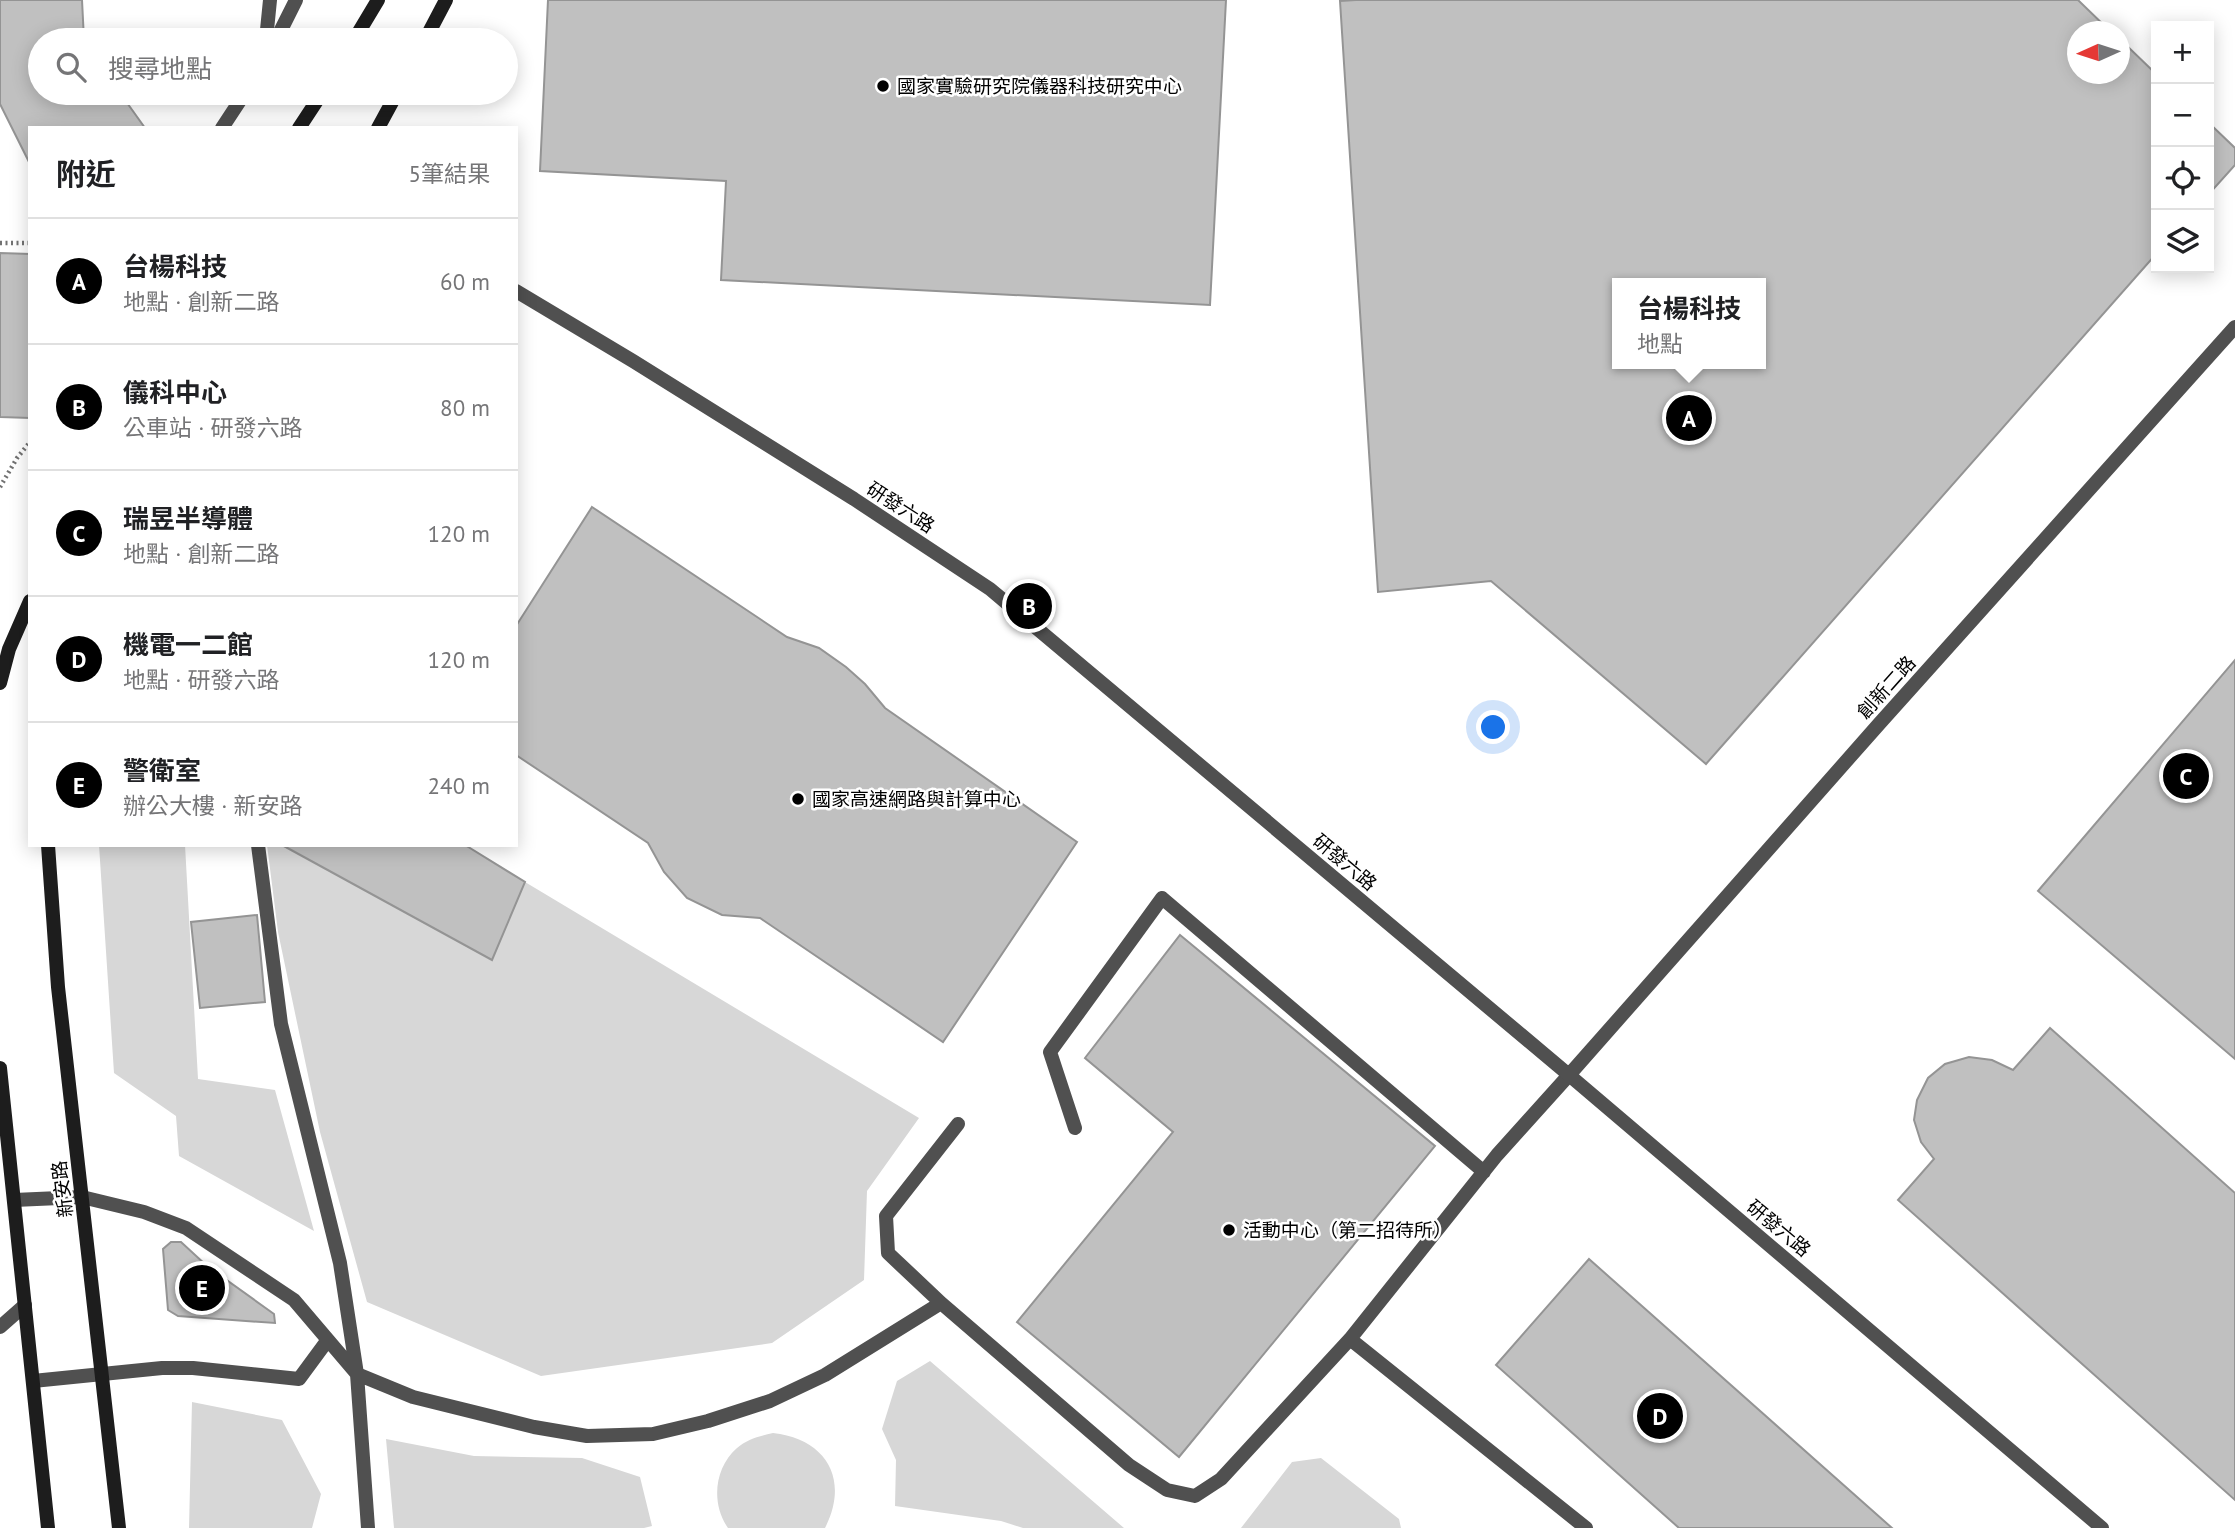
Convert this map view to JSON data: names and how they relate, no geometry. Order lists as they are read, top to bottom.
{
  "streets": {
    "street": ["研發六路", "創新二路", "新安路"]
  },
  "crossings": [
    ["研發六路", "創新二路"]
  ],
  "places": ["國家實驗研究院儀器科技研究中心", "國家高速網路與計算中心", "活動中心（第二招待所）"],
  "north": "left",
  "page": {
    "map_buttons": ["+", "−"],
    "search": "搜尋地點",
    "heading": ["附近", "5筆結果"],
    "list": [
      {
        "mark": "A",
        "name": "台楊科技",
        "note": "地點 · 創新二路",
        "value": "60 m"
      },
      {
        "mark": "B",
        "name": "儀科中心",
        "note": "公車站 · 研發六路",
        "value": "80 m"
      },
      {
        "mark": "C",
        "name": "瑞昱半導體",
        "note": "地點 · 創新二路",
        "value": "120 m"
      },
      {
        "mark": "D",
        "name": "機電一二館",
        "note": "地點 · 研發六路",
        "value": "120 m"
      },
      {
        "mark": "E",
        "name": "警衛室",
        "note": "辦公大樓 · 新安路",
        "value": "240 m"
      }
    ],
    "popup": ["台楊科技", "地點"],
    "pins": [
      "A",
      "B",
      "C",
      "E",
      "D"
    ]
  }
}
